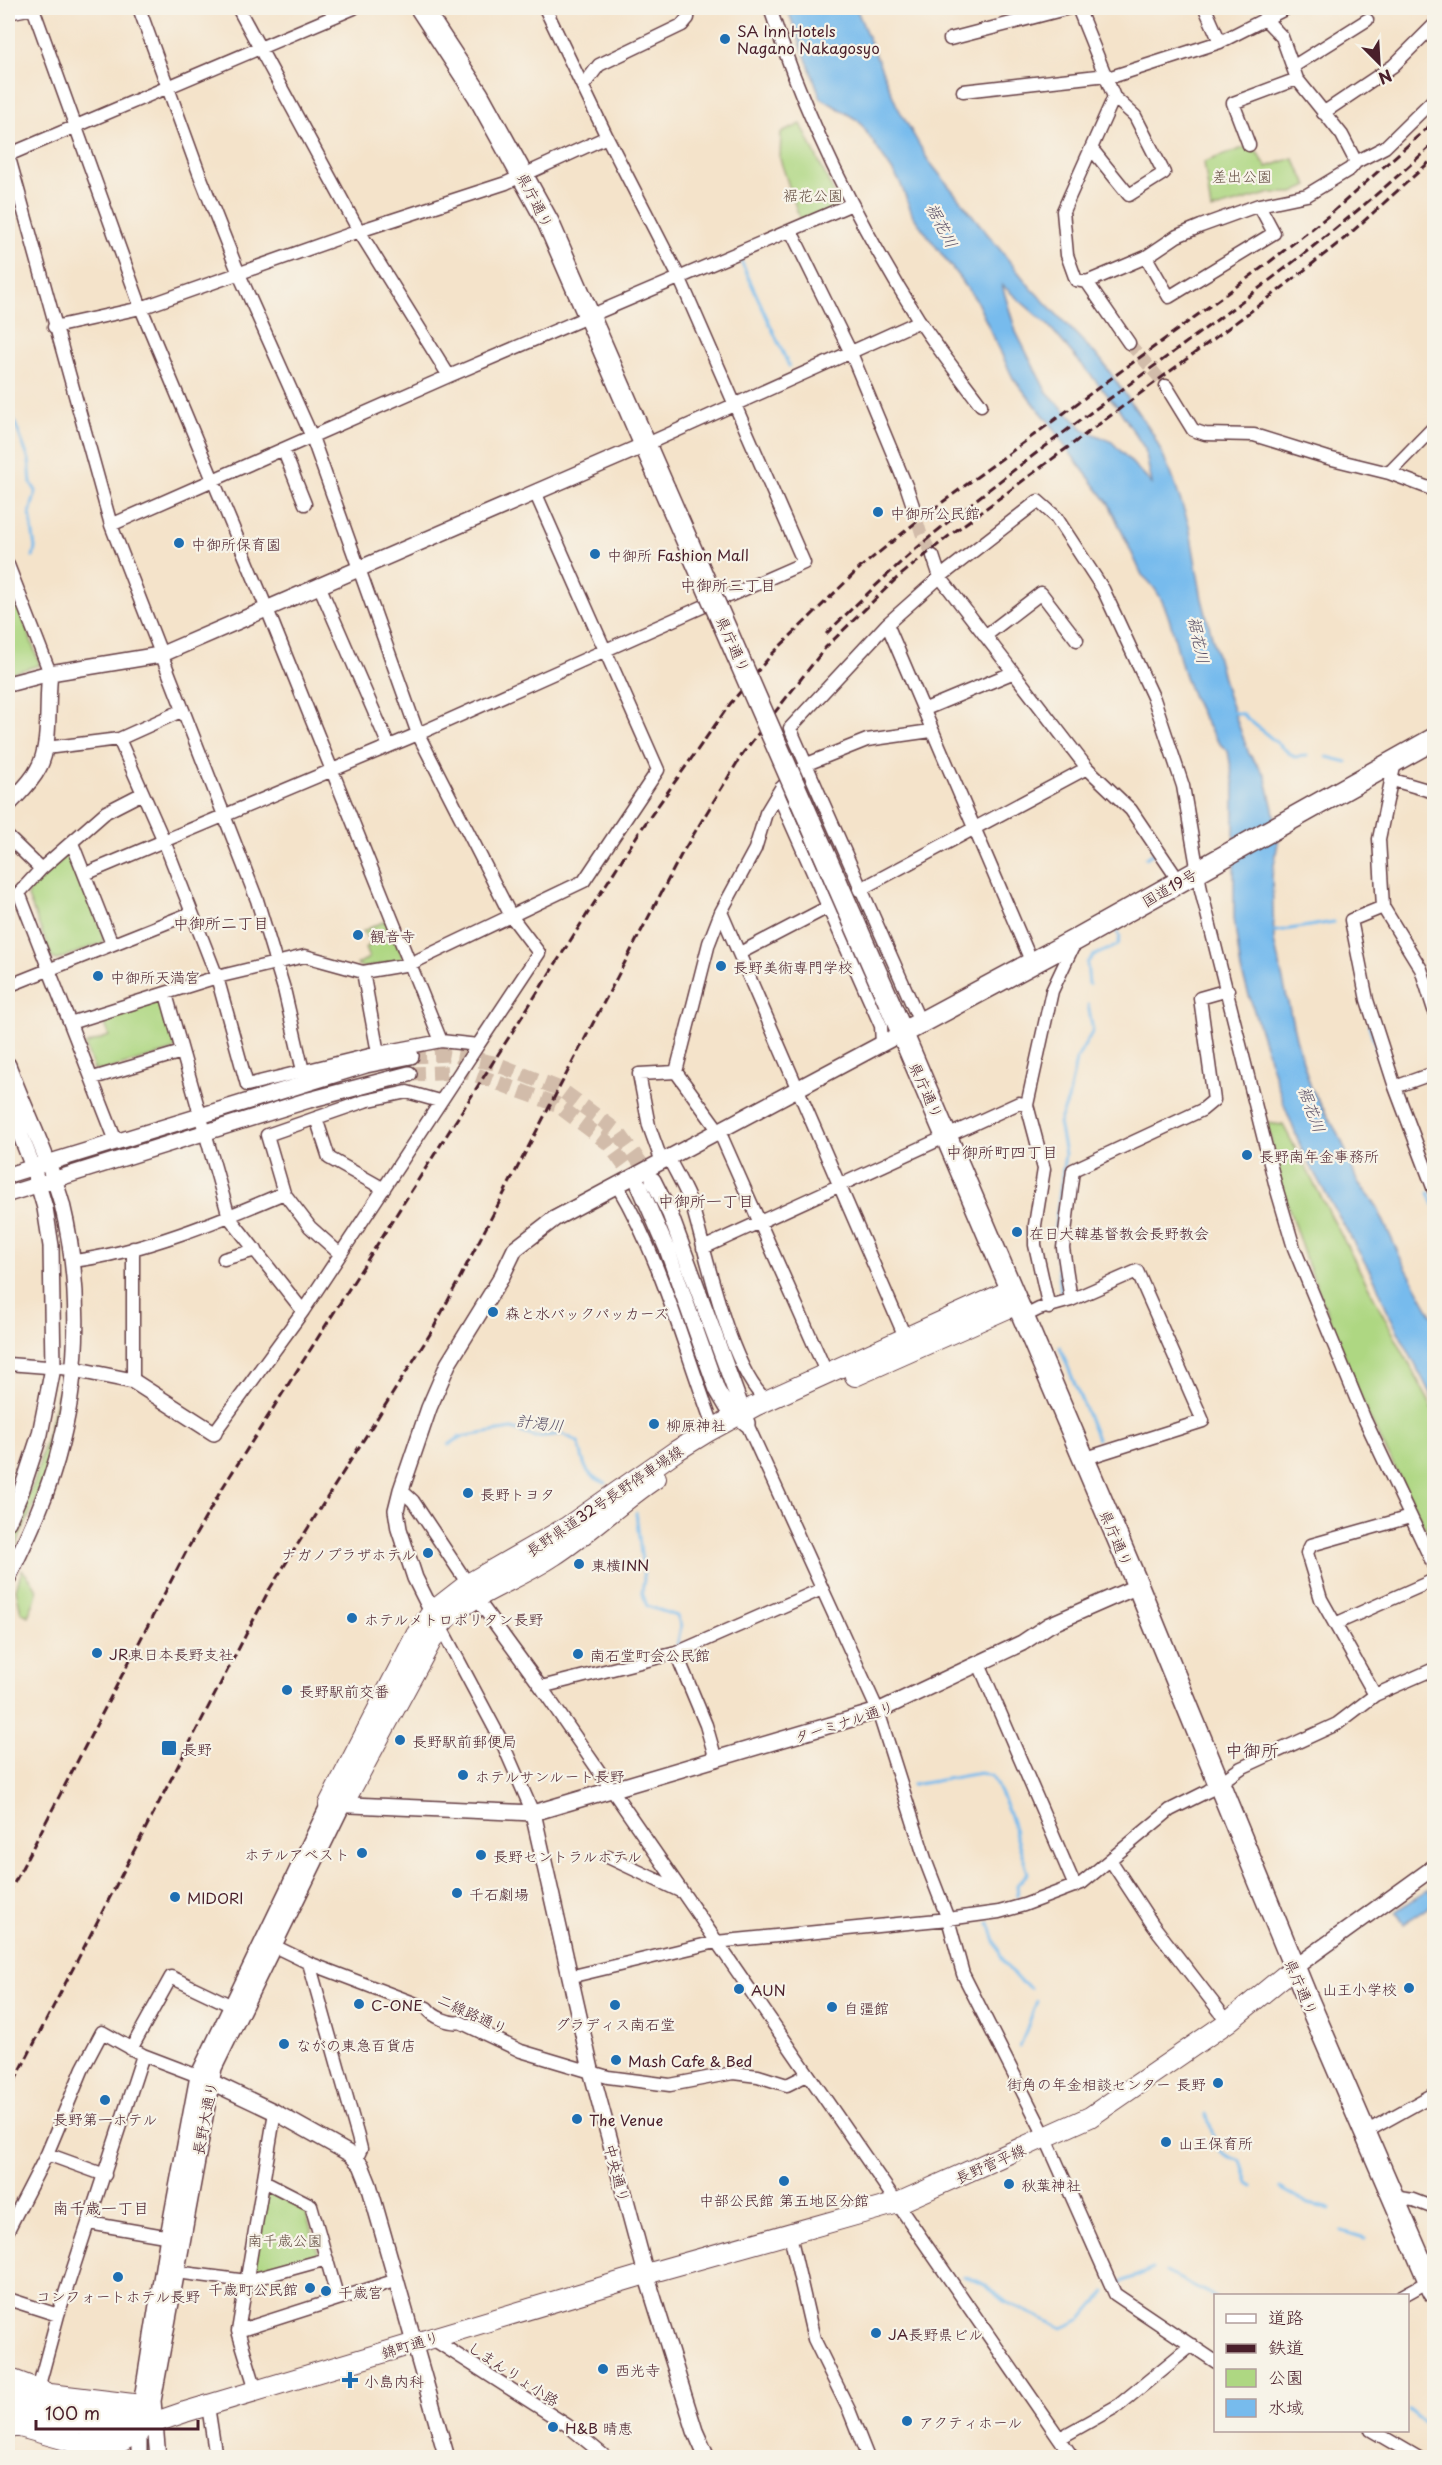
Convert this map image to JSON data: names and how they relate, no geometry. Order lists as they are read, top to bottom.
{
  "streets": {
    "highway": ["県庁通り", "国道19号"],
    "main road": ["長野県道32号長野停車場線", "長野菅平線", "錦町通り"],
    "street": [
      "ターミナル通り",
      "二線路通り",
      "長野大通り",
      "中央通り",
      "しまんりょ小路"
    ]
  },
  "crossings": [
    ["県庁通り", "国道19号"],
    ["県庁通り", "長野県道32号長野停車場線"],
    ["県庁通り", "ターミナル通り"],
    ["県庁通り", "長野菅平線"],
    ["長野県道32号長野停車場線", "長野大通り"],
    ["ターミナル通り", "中央通り"],
    ["二線路通り", "長野大通り"],
    ["二線路通り", "中央通り"],
    ["長野大通り", "錦町通り"],
    ["長野菅平線", "中央通り"],
    ["長野菅平線", "錦町通り"],
    ["中央通り", "錦町通り"],
    ["錦町通り", "しまんりょ小路"]
  ],
  "districts": [
    "中御所三丁目",
    "中御所二丁目",
    "中御所町四丁目",
    "中御所一丁目",
    "中御所",
    "南千歳一丁目"
  ],
  "water": ["裾花川", "計渇川"],
  "parks": ["差出公園", "裾花公園", "南千歳公園"],
  "places": {
    "other": [
      "SA Inn Hotels Nagano Nakagosyo",
      "中御所公民館",
      "中御所保育園",
      "中御所 Fashion Mall",
      "観音寺",
      "長野美術専門学校",
      "中御所天満宮",
      "長野南年金事務所",
      "在日大韓基督教会長野教会",
      "森と水バックパッカーズ",
      "柳原神社",
      "長野トヨタ",
      "ナガノプラザホテル",
      "東横INN",
      "ホテルメトロポリタン長野",
      "JR東日本長野支社",
      "南石堂町会公民館",
      "長野駅前交番",
      "長野駅前郵便局",
      "ホテルサンルート長野",
      "ホテルアベスト",
      "長野セントラルホテル",
      "千石劇場",
      "MIDORI",
      "山王小学校",
      "AUN",
      "C-ONE",
      "グラディス南石堂",
      "自彊館",
      "ながの東急百貨店",
      "Mash Cafe & Bed",
      "街角の年金相談センター 長野",
      "長野第一ホテル",
      "The Venue",
      "山王保育所",
      "中部公民館 第五地区分館",
      "秋葉神社",
      "コンフォートホテル長野",
      "千歳町公民館",
      "千歳宮",
      "JA長野県ビル",
      "西光寺",
      "アクティホール",
      "H&B 晴恵"
    ],
    "transit": ["長野"],
    "health": ["小島内科"]
  },
  "legend": [
    "道路",
    "鉄道",
    "公園",
    "水域"
  ],
  "scale_bar": "100 m",
  "north": "bottom right"
}
